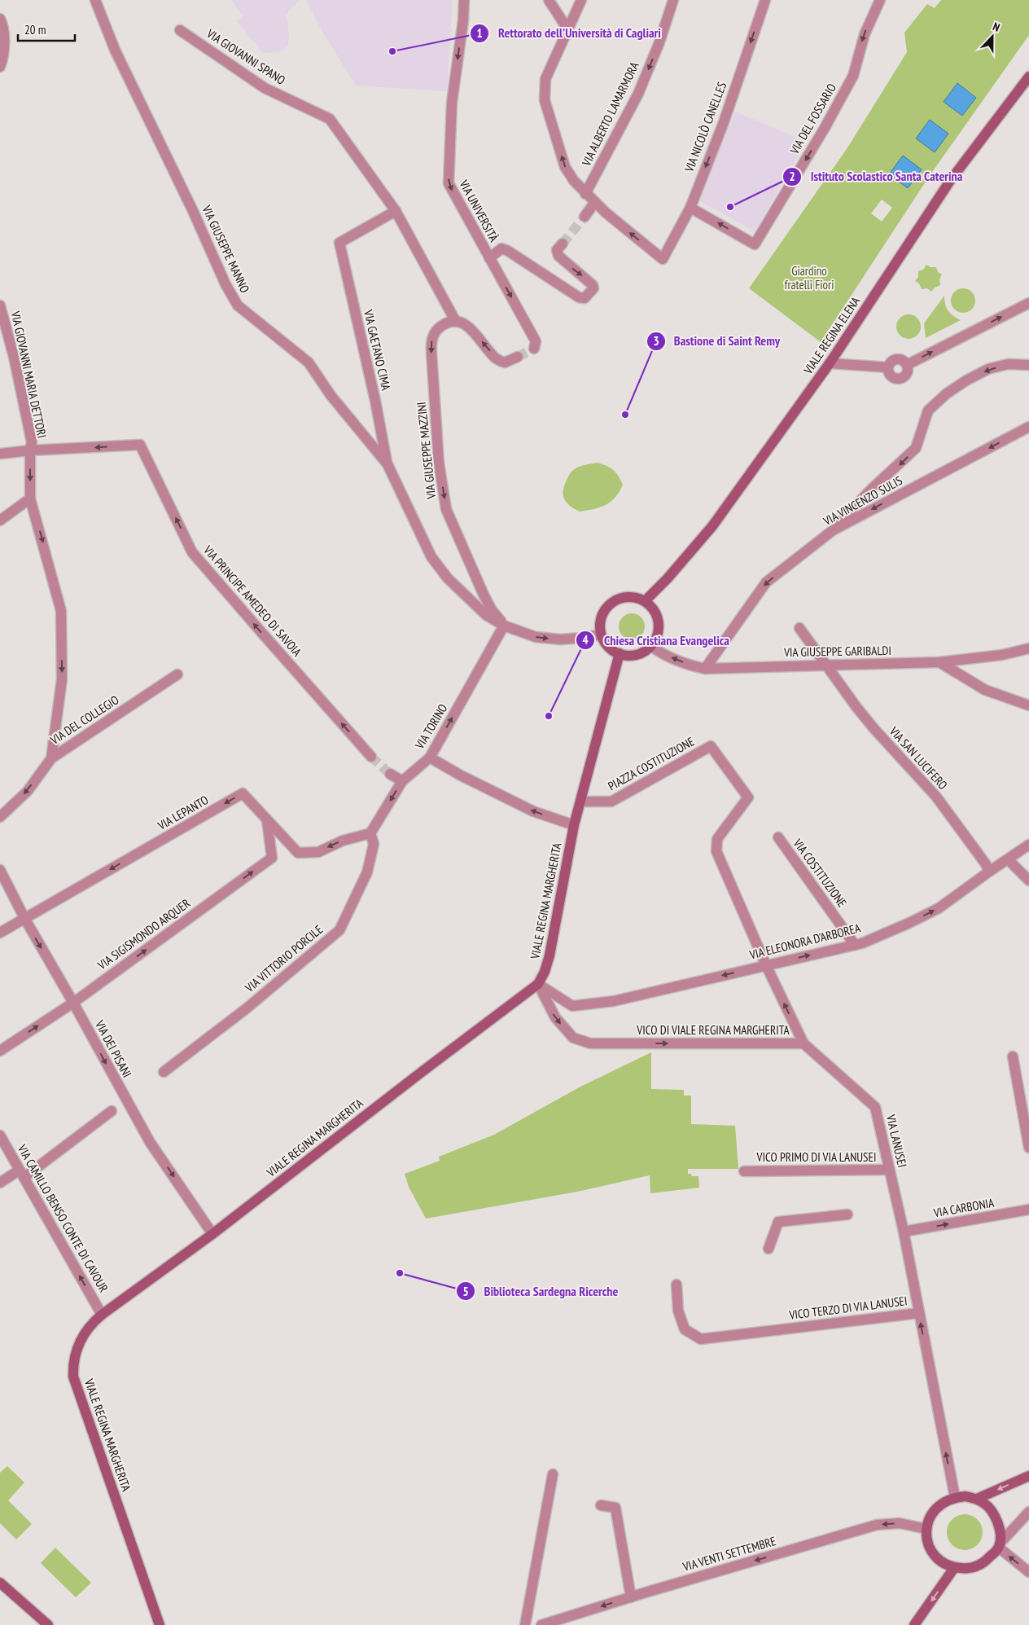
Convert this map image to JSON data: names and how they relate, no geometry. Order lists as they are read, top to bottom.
{
  "streets": {
    "street": [
      "VIA GIOVANNI SPANO",
      "VIA ALBERTO LAMARMORA",
      "VIA DEL FOSSARIO",
      "VIA NICOLÒ CANELLES",
      "VIA UNIVERSITÀ",
      "VIA GIUSEPPE MANNO",
      "VIALE REGINA ELENA",
      "VIA GAETANO CIMA",
      "VIA GIOVANNI MARIA DETTORI",
      "VIA GIUSEPPE MAZZINI",
      "VIA VINCENZO SULIS",
      "VIA PRINCIPE AMEDEO DI SAVOIA",
      "VIA GIUSEPPE GARIBALDI",
      "VIA DEL COLLEGIO",
      "VIA TORINO",
      "VIA SAN LUCIFERO",
      "PIAZZA COSTITUZIONE",
      "VIA LEPANTO",
      "VIA COSTITUZIONE",
      "VIALE REGINA MARGHERITA",
      "VIA SIGISMONDO ARQUER",
      "VIA ELEONORA D'ARBOREA",
      "VIA VITTORIO PORCILE",
      "VICO DI VIALE REGINA MARGHERITA",
      "VIA DEI PISANI",
      "VIA LANUSEI",
      "VICO PRIMO DI VIA LANUSEI",
      "VIA CARBONIA",
      "VIA CAMILLO BENSO CONTE DI CAVOUR",
      "VICO TERZO DI VIA LANUSEI",
      "VIA VENTI SETTEMBRE"
    ]
  },
  "crossings": [
    ["VIA GIOVANNI SPANO", "VIA GAETANO CIMA"],
    ["VIA GIOVANNI SPANO", "VIA GIUSEPPE MAZZINI"],
    ["VIA DEL FOSSARIO", "VIA NICOLÒ CANELLES"],
    ["VIA GIUSEPPE MANNO", "VIA GAETANO CIMA"],
    ["VIA GIUSEPPE MANNO", "VIA GIUSEPPE MAZZINI"],
    ["VIA GIUSEPPE MANNO", "VIA TORINO"],
    ["VIALE REGINA ELENA", "VIA GIUSEPPE GARIBALDI"],
    ["VIALE REGINA ELENA", "VIALE REGINA MARGHERITA"],
    ["VIA GIOVANNI MARIA DETTORI", "VIA PRINCIPE AMEDEO DI SAVOIA"],
    ["VIA GIOVANNI MARIA DETTORI", "VIA DEL COLLEGIO"],
    ["VIA GIUSEPPE MAZZINI", "VIA TORINO"],
    ["VIA VINCENZO SULIS", "VIA GIUSEPPE GARIBALDI"],
    ["VIA GIUSEPPE GARIBALDI", "VIA SAN LUCIFERO"],
    ["VIA GIUSEPPE GARIBALDI", "VIALE REGINA MARGHERITA"],
    ["VIA TORINO", "VIA LEPANTO"],
    ["VIA TORINO", "VIA VITTORIO PORCILE"],
    ["VIA SAN LUCIFERO", "VIA ELEONORA D'ARBOREA"],
    ["PIAZZA COSTITUZIONE", "VIALE REGINA MARGHERITA"],
    ["PIAZZA COSTITUZIONE", "VIA LANUSEI"],
    ["VIA LEPANTO", "VIA SIGISMONDO ARQUER"],
    ["VIA LEPANTO", "VIA VITTORIO PORCILE"],
    ["VIA LEPANTO", "VIA DEI PISANI"],
    ["VIA COSTITUZIONE", "VIA ELEONORA D'ARBOREA"],
    ["VIALE REGINA MARGHERITA", "VIA ELEONORA D'ARBOREA"],
    ["VIALE REGINA MARGHERITA", "VICO DI VIALE REGINA MARGHERITA"],
    ["VIALE REGINA MARGHERITA", "VIA DEI PISANI"],
    ["VIALE REGINA MARGHERITA", "VIA CAMILLO BENSO CONTE DI CAVOUR"],
    ["VIA SIGISMONDO ARQUER", "VIA DEI PISANI"],
    ["VIA ELEONORA D'ARBOREA", "VICO DI VIALE REGINA MARGHERITA"],
    ["VIA ELEONORA D'ARBOREA", "VIA LANUSEI"],
    ["VICO DI VIALE REGINA MARGHERITA", "VIA LANUSEI"],
    ["VIA LANUSEI", "VICO PRIMO DI VIA LANUSEI"],
    ["VIA LANUSEI", "VIA CARBONIA"],
    ["VIA LANUSEI", "VICO TERZO DI VIA LANUSEI"],
    ["VIA LANUSEI", "VIA VENTI SETTEMBRE"]
  ],
  "one_way": [
    "VIA ALBERTO LAMARMORA",
    "VIA DEL FOSSARIO",
    "VIA UNIVERSITÀ",
    "VIA GIOVANNI MARIA DETTORI",
    "VIA GIUSEPPE MAZZINI",
    "VIA PRINCIPE AMEDEO DI SAVOIA",
    "VIA LEPANTO",
    "VIA SIGISMONDO ARQUER",
    "VICO DI VIALE REGINA MARGHERITA",
    "VIA DEI PISANI",
    "VIA CARBONIA",
    "VIA CAMILLO BENSO CONTE DI CAVOUR",
    "VIA VENTI SETTEMBRE"
  ],
  "parks": ["Giardino fratelli Fiori"],
  "places": [
    "Rettorato dell'Università di Cagliari",
    "Istituto Scolastico Santa Caterina",
    "Bastione di Saint Remy",
    "Chiesa Cristiana Evangelica",
    "Biblioteca Sardegna Ricerche"
  ],
  "scale_bar": "20 m",
  "north": "top"
}
